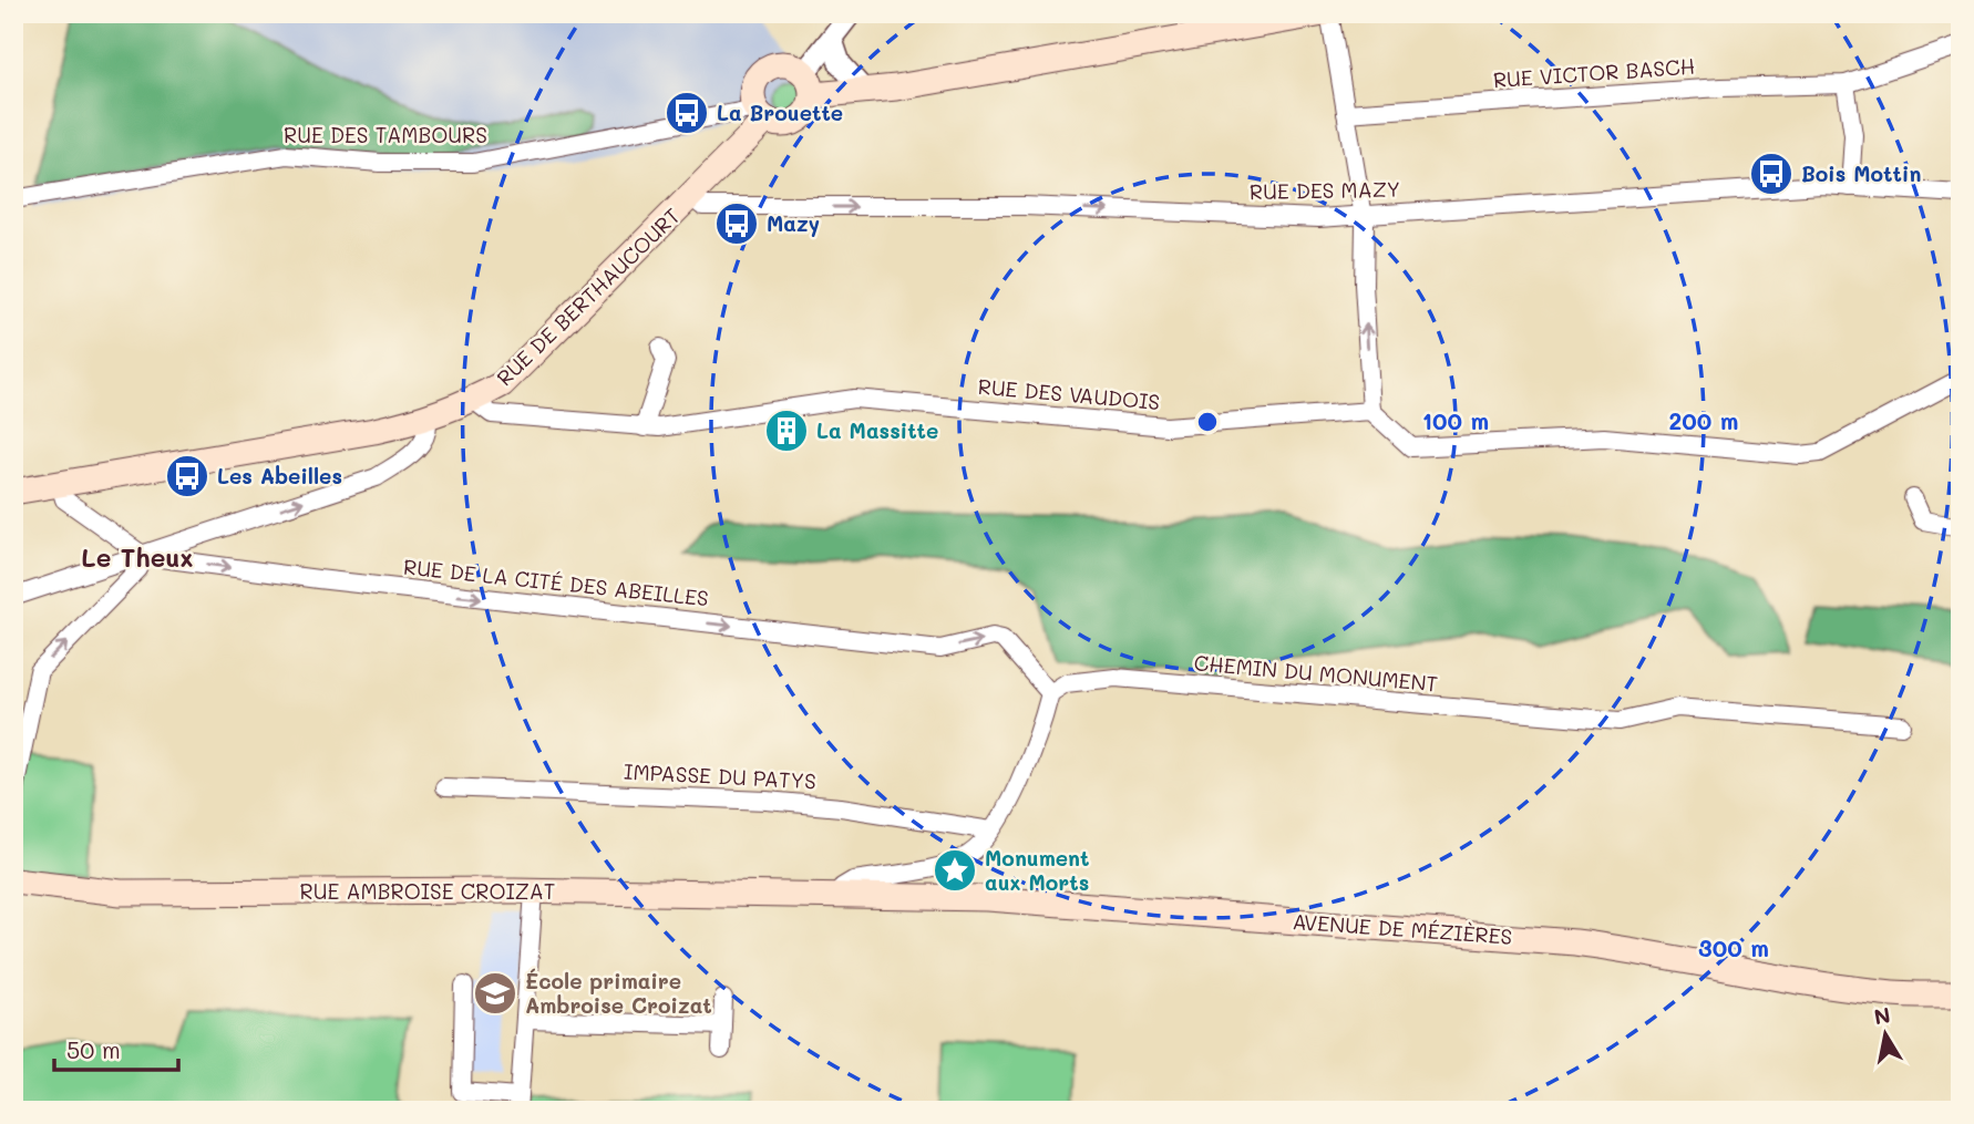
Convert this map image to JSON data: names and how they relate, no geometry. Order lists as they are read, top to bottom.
{
  "streets": {
    "main road": ["RUE DE BERTHAUCOURT", "RUE AMBROISE CROIZAT", "AVENUE DE MÉZIÈRES"],
    "street": [
      "RUE VICTOR BASCH",
      "RUE DES TAMBOURS",
      "RUE DES MAZY",
      "RUE DES VAUDOIS",
      "RUE DE LA CITÉ DES ABEILLES",
      "CHEMIN DU MONUMENT",
      "IMPASSE DU PATYS"
    ]
  },
  "crossings": [
    ["RUE DES TAMBOURS", "RUE DE BERTHAUCOURT"],
    ["RUE DES MAZY", "RUE DE BERTHAUCOURT"],
    ["RUE DE BERTHAUCOURT", "RUE DES VAUDOIS"],
    ["RUE DE BERTHAUCOURT", "RUE DE LA CITÉ DES ABEILLES"],
    ["RUE DE LA CITÉ DES ABEILLES", "CHEMIN DU MONUMENT"],
    ["RUE AMBROISE CROIZAT", "AVENUE DE MÉZIÈRES"]
  ],
  "one_way": ["RUE DES MAZY", "RUE DE LA CITÉ DES ABEILLES"],
  "districts": ["Le Theux"],
  "places": {
    "bus stop": [
      "La Brouette",
      "Bois Mottin",
      "Mazy",
      "Les Abeilles"
    ],
    "building": ["La Massitte"],
    "place": ["Monument aux Morts"],
    "school or university": ["École primaire Ambroise Croizat"]
  },
  "scale_bar": "50 m",
  "north": "top",
  "rings": ["100 m", "200 m", "300 m"]
}
